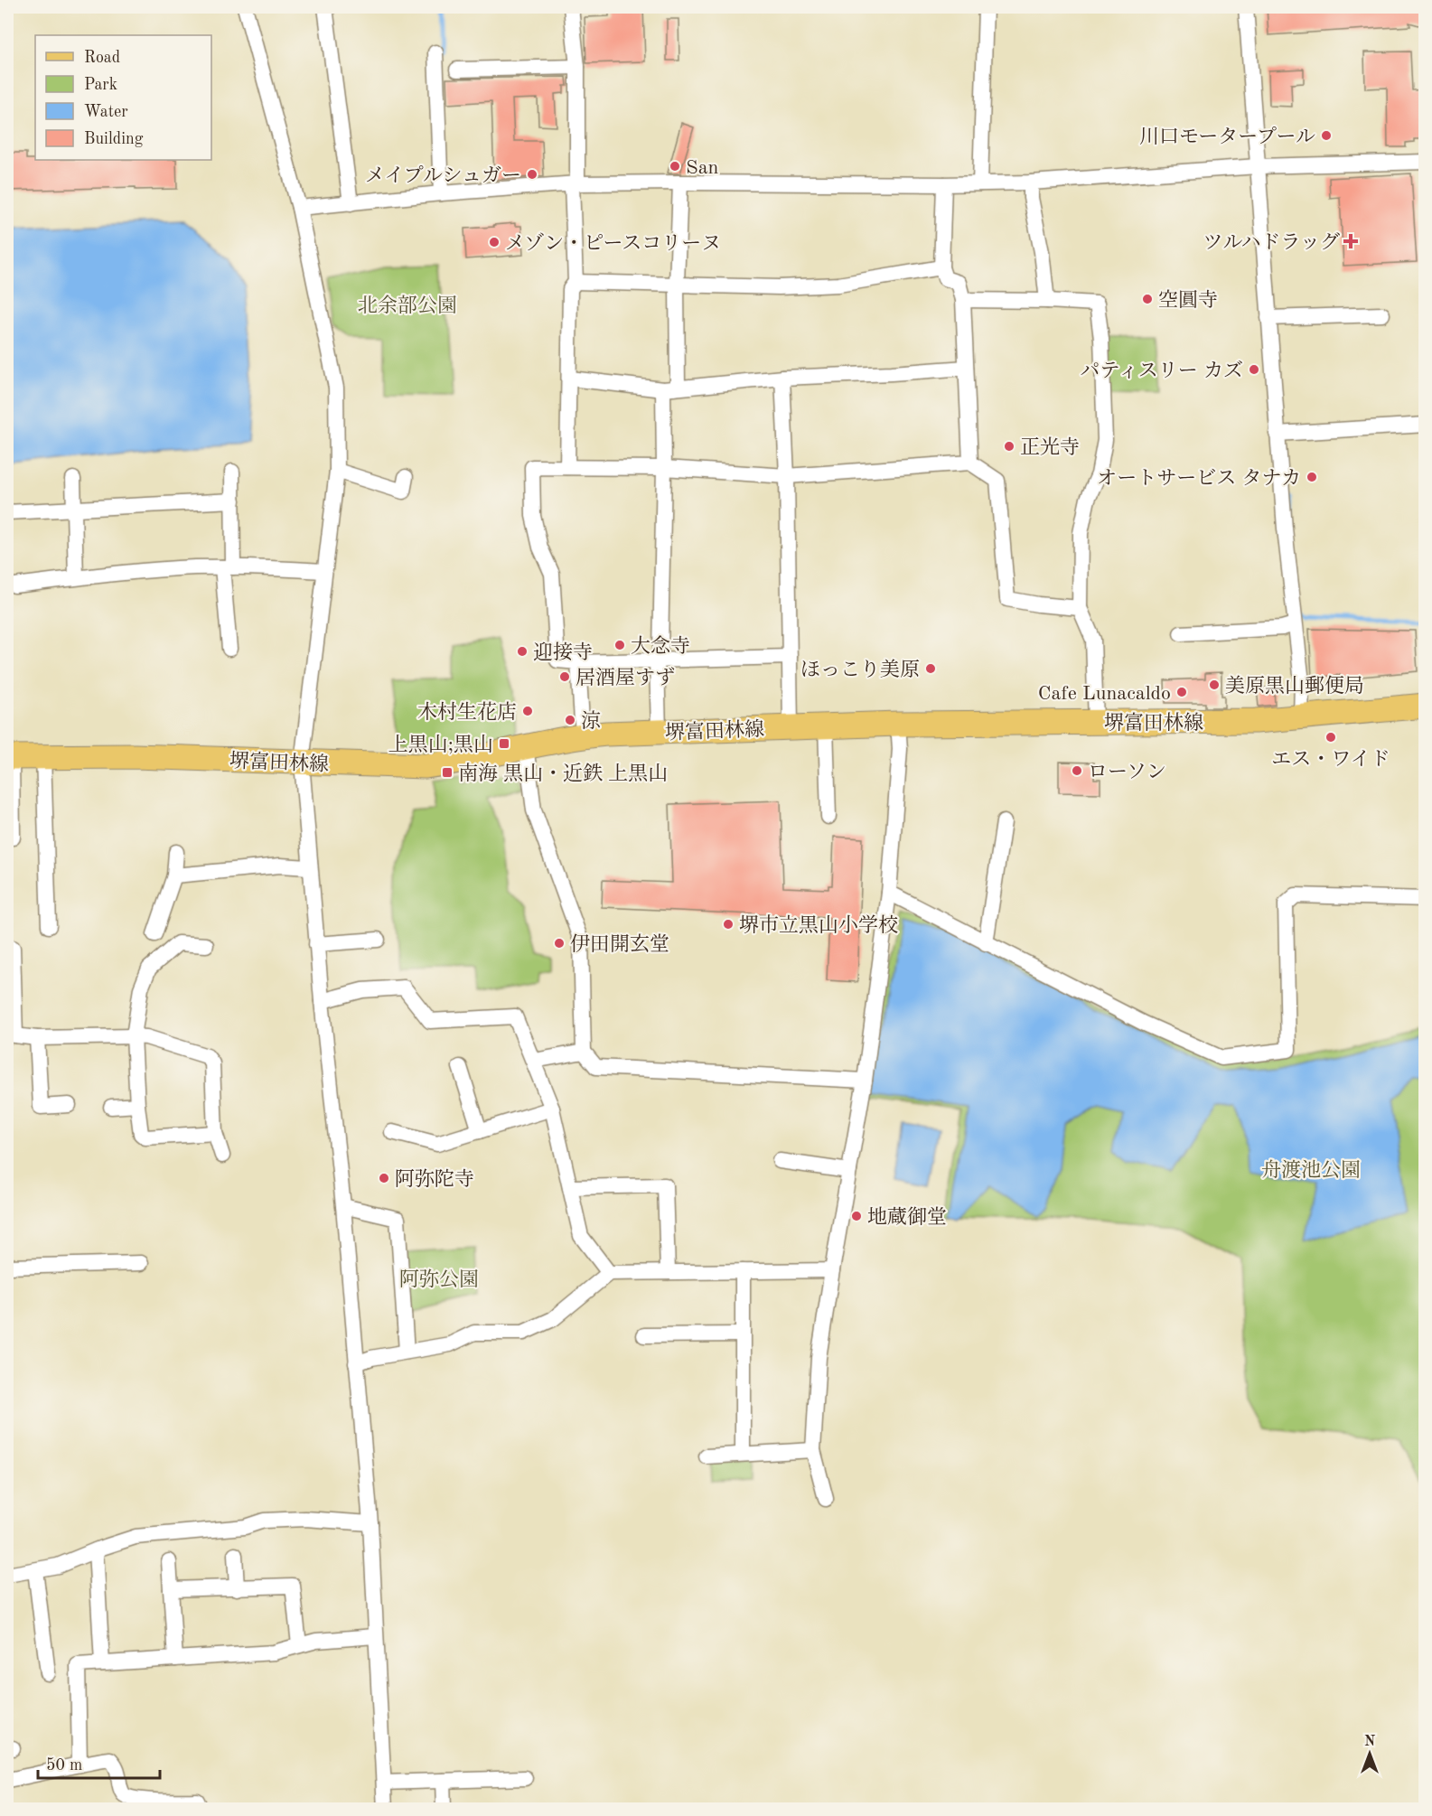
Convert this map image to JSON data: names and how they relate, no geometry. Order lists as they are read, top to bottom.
{
  "streets": {
    "main road": ["堺富田林線"]
  },
  "parks": ["北余部公園", "舟渡池公園", "阿弥公園"],
  "places": {
    "other": [
      "川口モータープール",
      "San",
      "メイプルシュガー",
      "メゾン・ピースコリーヌ",
      "空圓寺",
      "パティスリー カズ",
      "正光寺",
      "オートサービス タナカ",
      "大念寺",
      "迎接寺",
      "ほっこり美原",
      "居酒屋すず",
      "美原黒山郵便局",
      "Cafe Lunacaldo",
      "木村生花店",
      "涼",
      "エス・ワイド",
      "ローソン",
      "堺市立黒山小学校",
      "伊田開玄堂",
      "阿弥陀寺",
      "地蔵御堂"
    ],
    "health": ["ツルハドラッグ"],
    "transit": ["上黒山;黒山", "南海 黒山・近鉄 上黒山"]
  },
  "legend": [
    "Road",
    "Park",
    "Water",
    "Building"
  ],
  "scale_bar": "50 m",
  "north": "top"
}
